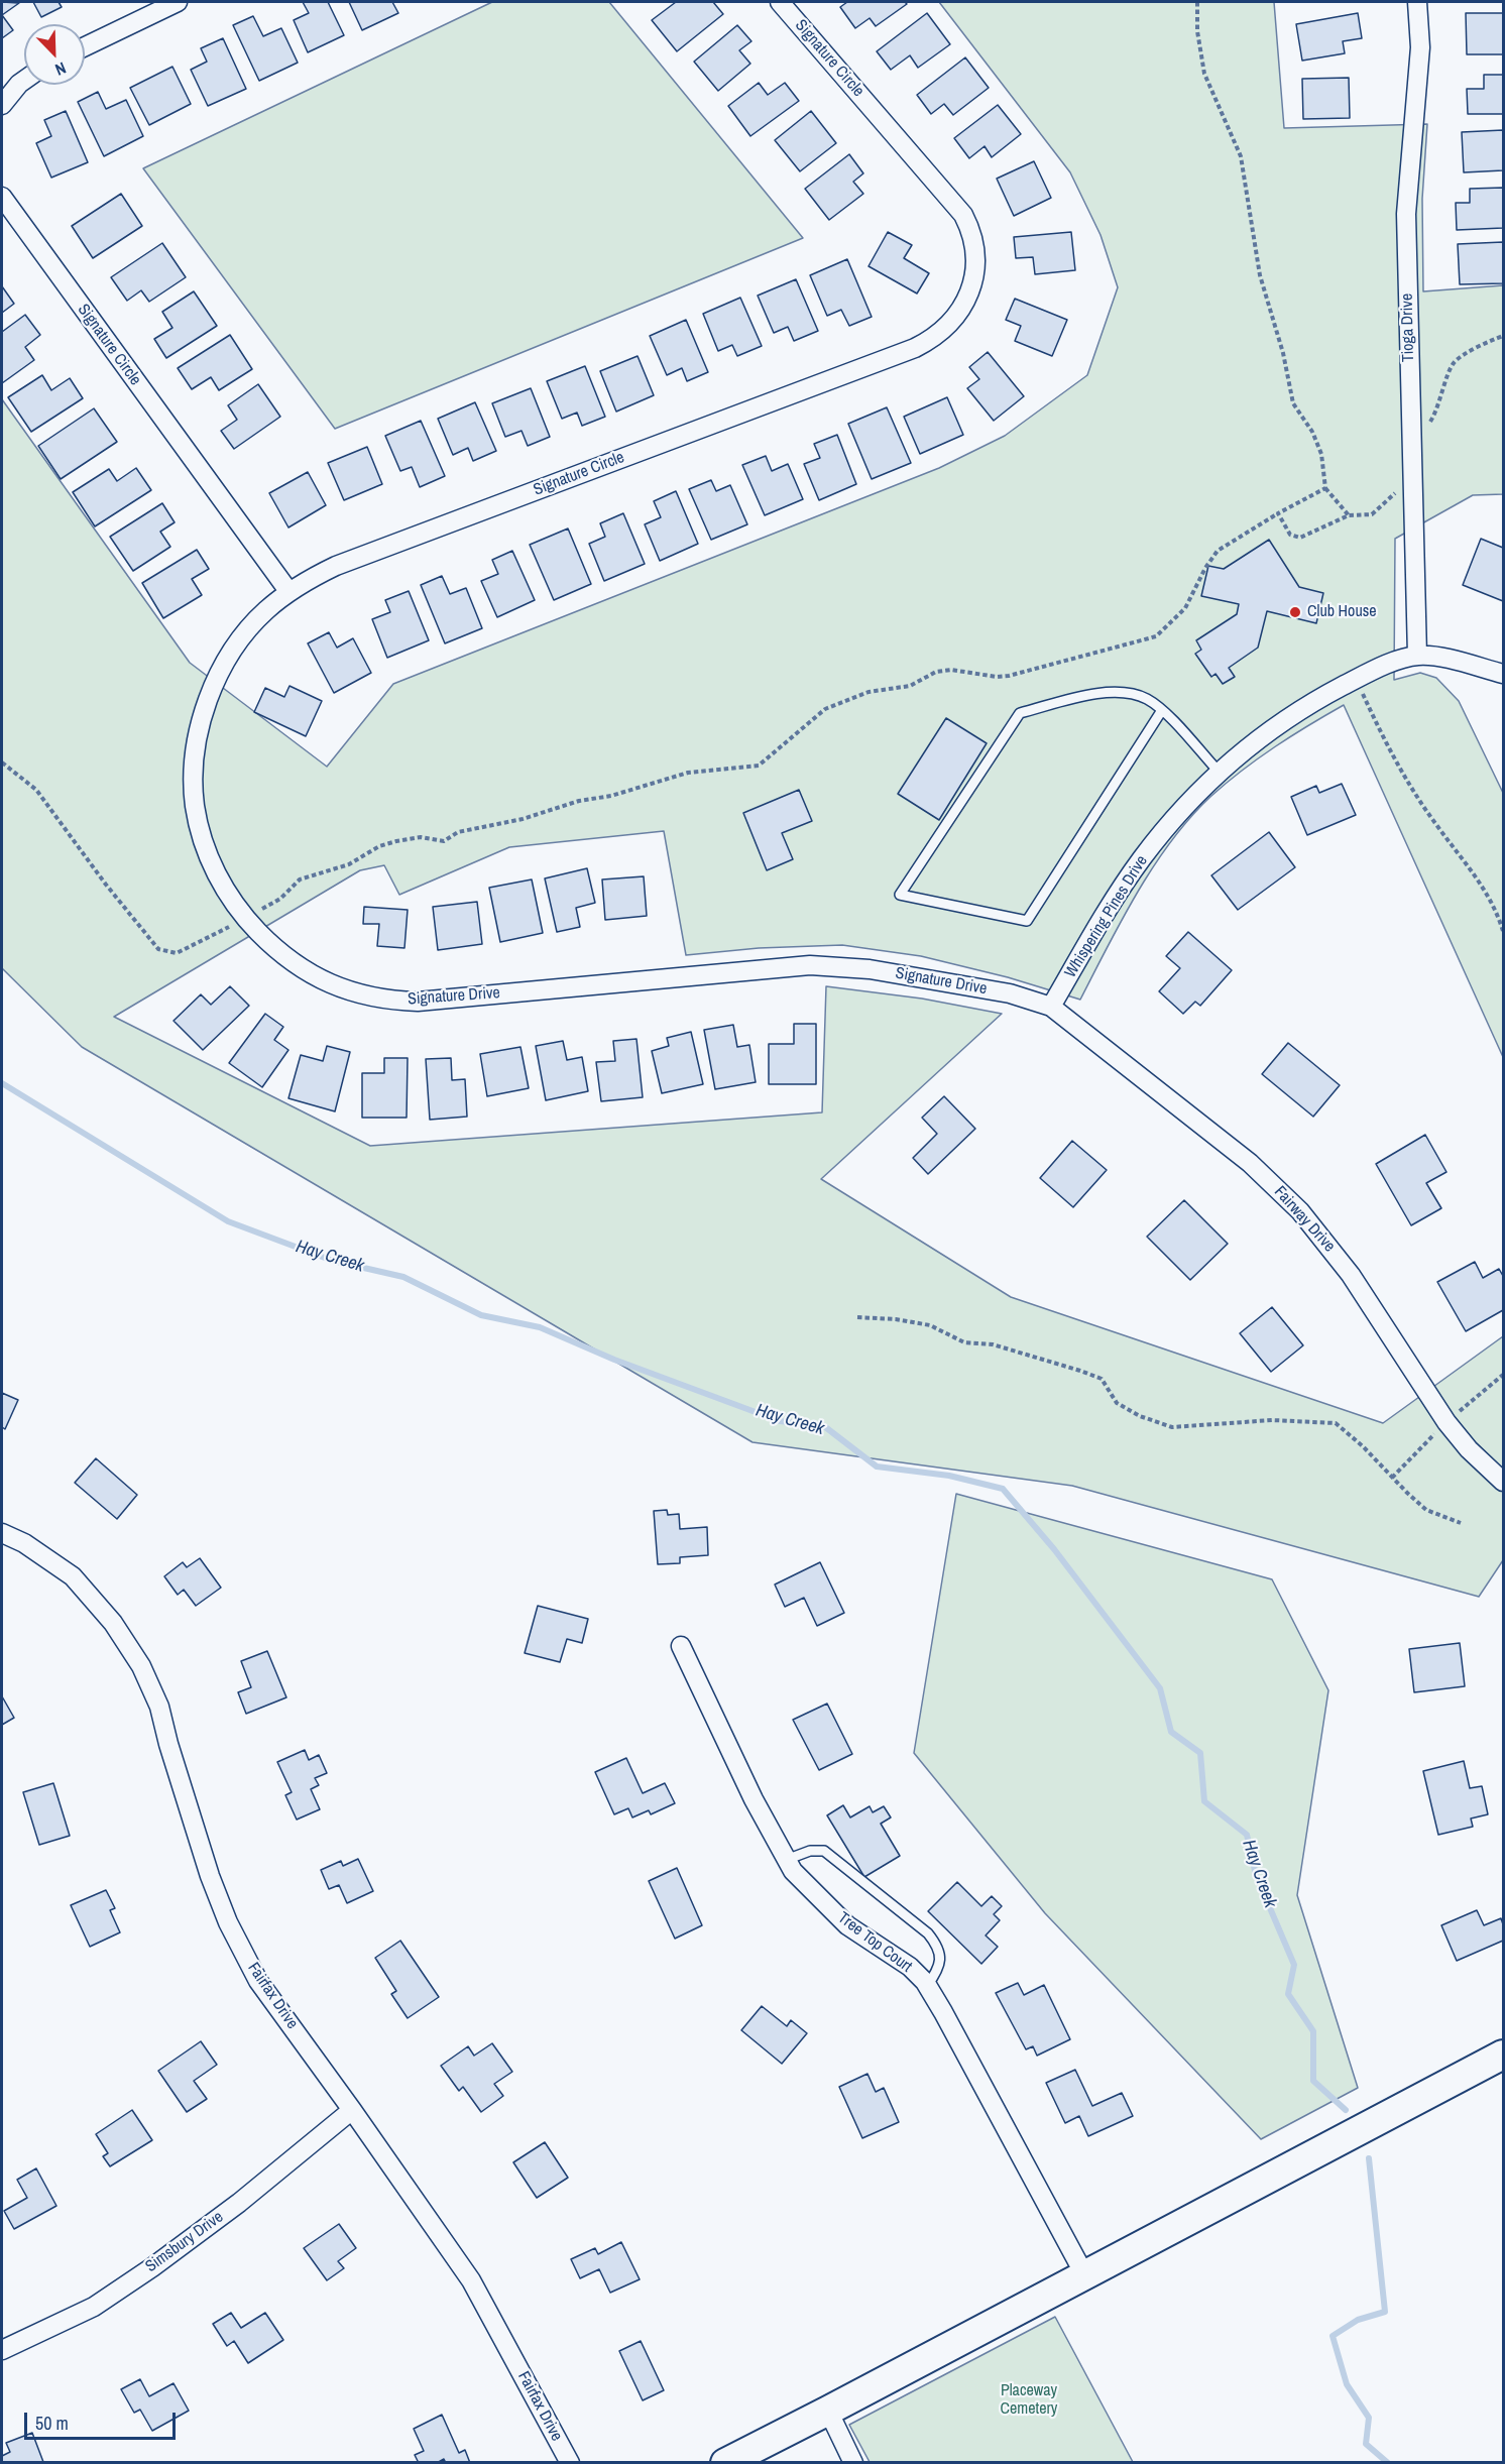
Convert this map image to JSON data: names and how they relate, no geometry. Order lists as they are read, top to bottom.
{
  "streets": {
    "street": [
      "Signature Circle",
      "Tioga Drive",
      "Whispering Pines Drive",
      "Signature Drive",
      "Fairway Drive",
      "Tree Top Court",
      "Fairfax Drive",
      "Simsbury Drive"
    ]
  },
  "crossings": [
    ["Signature Circle", "Signature Drive"],
    ["Tioga Drive", "Whispering Pines Drive"],
    ["Whispering Pines Drive", "Signature Drive"],
    ["Whispering Pines Drive", "Fairway Drive"],
    ["Signature Drive", "Fairway Drive"],
    ["Fairfax Drive", "Simsbury Drive"]
  ],
  "water": ["Hay Creek"],
  "parks": ["Placeway Cemetery"],
  "places": ["Club House"],
  "scale_bar": "50 m",
  "north": "bottom right"
}
